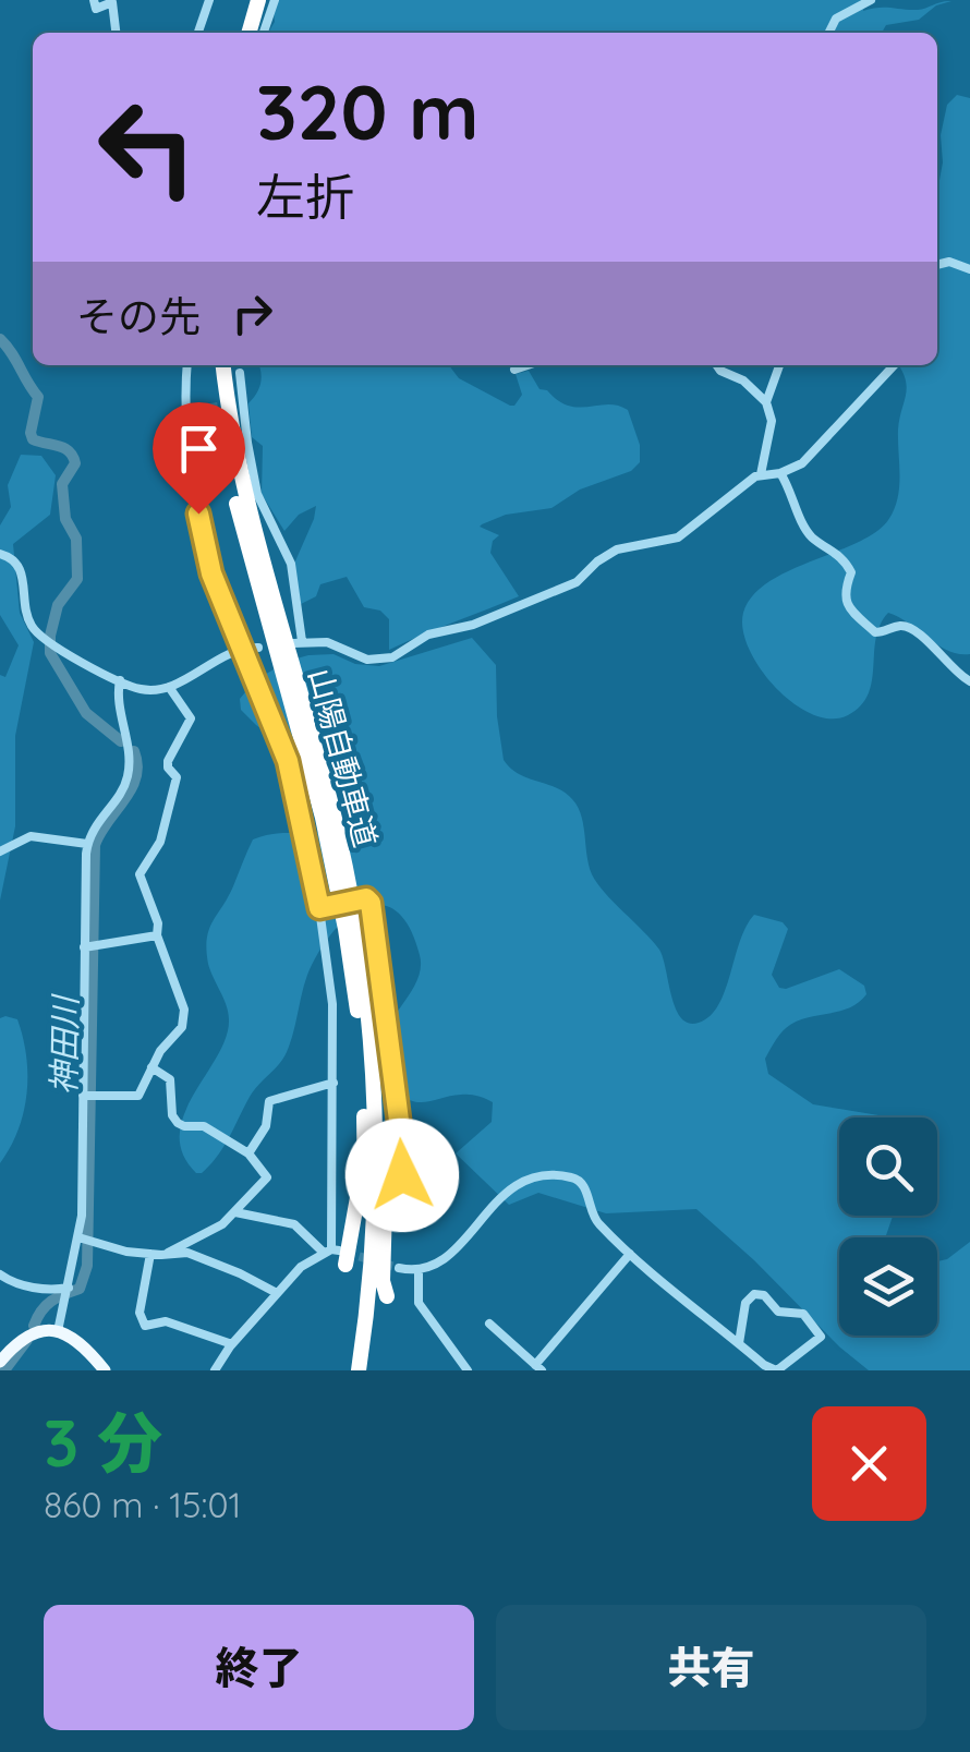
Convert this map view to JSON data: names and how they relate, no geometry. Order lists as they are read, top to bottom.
{
  "streets": {
    "highway": ["山陽自動車道"]
  },
  "water": ["神田川"],
  "page": {
    "turn": ["320 m", "左折"],
    "then": "その先",
    "heading": ["3 分", "860 m · 15:01"],
    "buttons": ["終了", "共有"]
  }
}
